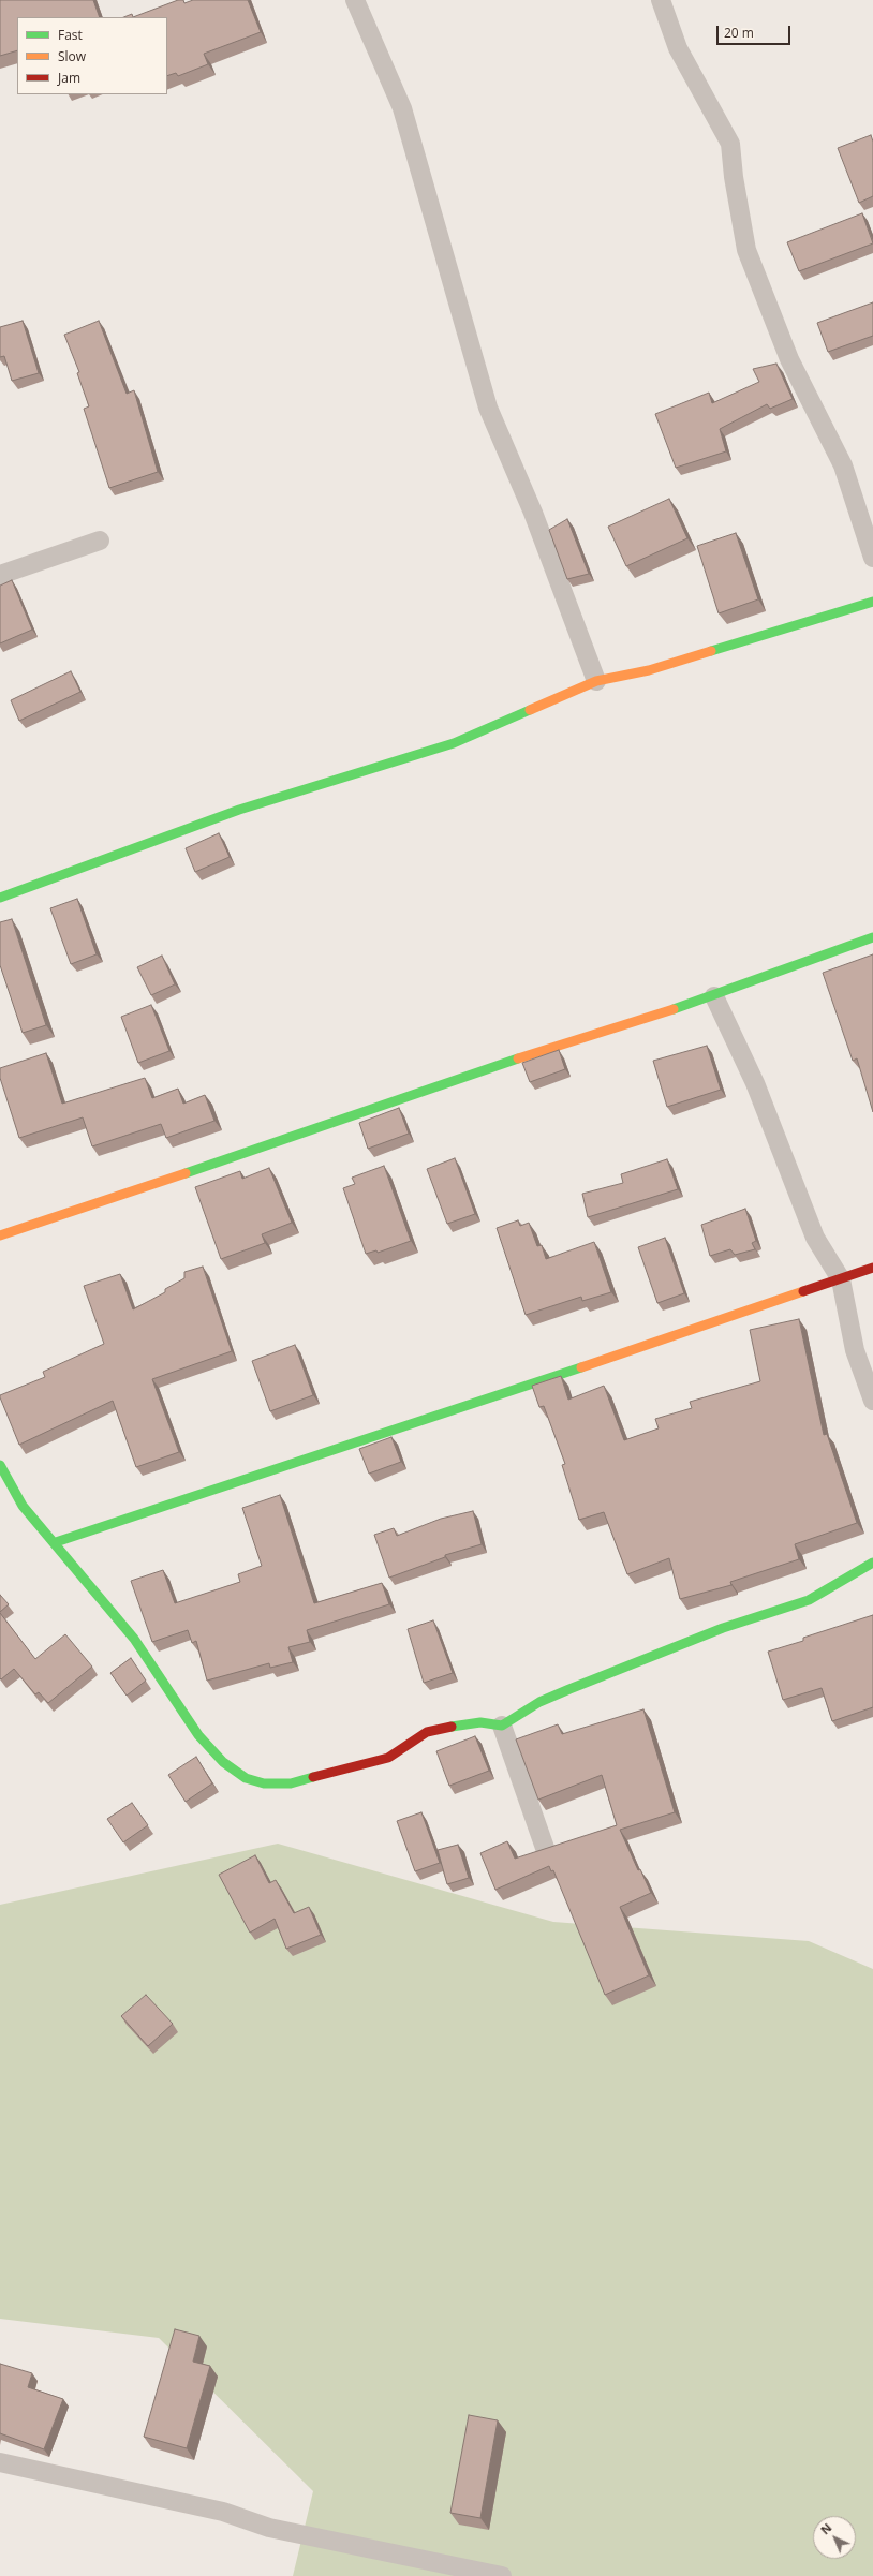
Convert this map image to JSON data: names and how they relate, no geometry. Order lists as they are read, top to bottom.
{
  "legend": ["Fast", "Slow", "Jam"],
  "scale_bar": "20 m",
  "north": "top left"
}
